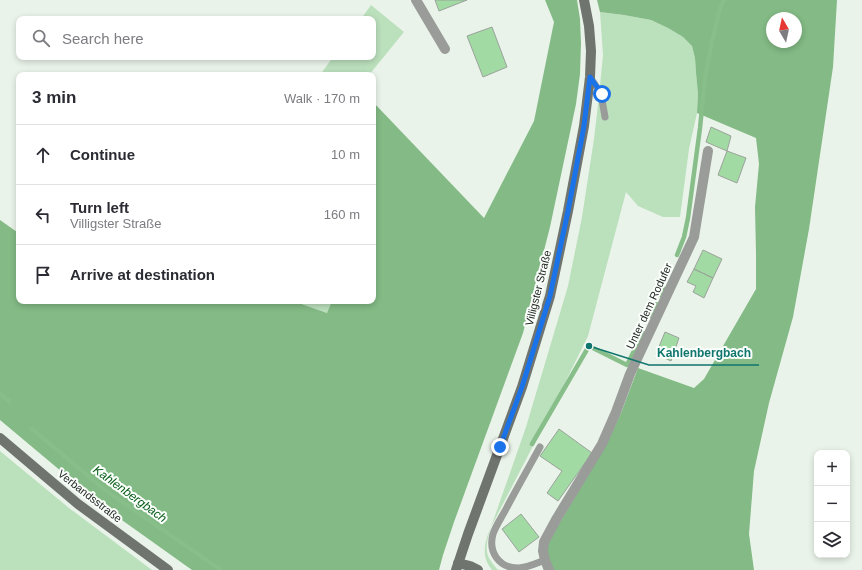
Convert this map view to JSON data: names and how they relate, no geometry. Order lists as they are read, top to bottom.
{
  "streets": {
    "main road": ["Villigster Straße", "Verbandsstraße"],
    "street": ["Unter dem Rodufer"]
  },
  "water": ["Kahlenbergbach"],
  "places": ["Kahlenbergbach"],
  "north": "top",
  "page": {
    "search": "Search here",
    "heading": ["3 min", "Walk · 170 m"],
    "list": [
      ["Continue", "10 m"],
      ["Turn left", "Villigster Straße", "160 m"],
      "Arrive at destination"
    ],
    "map_buttons": ["+", "−"]
  }
}
